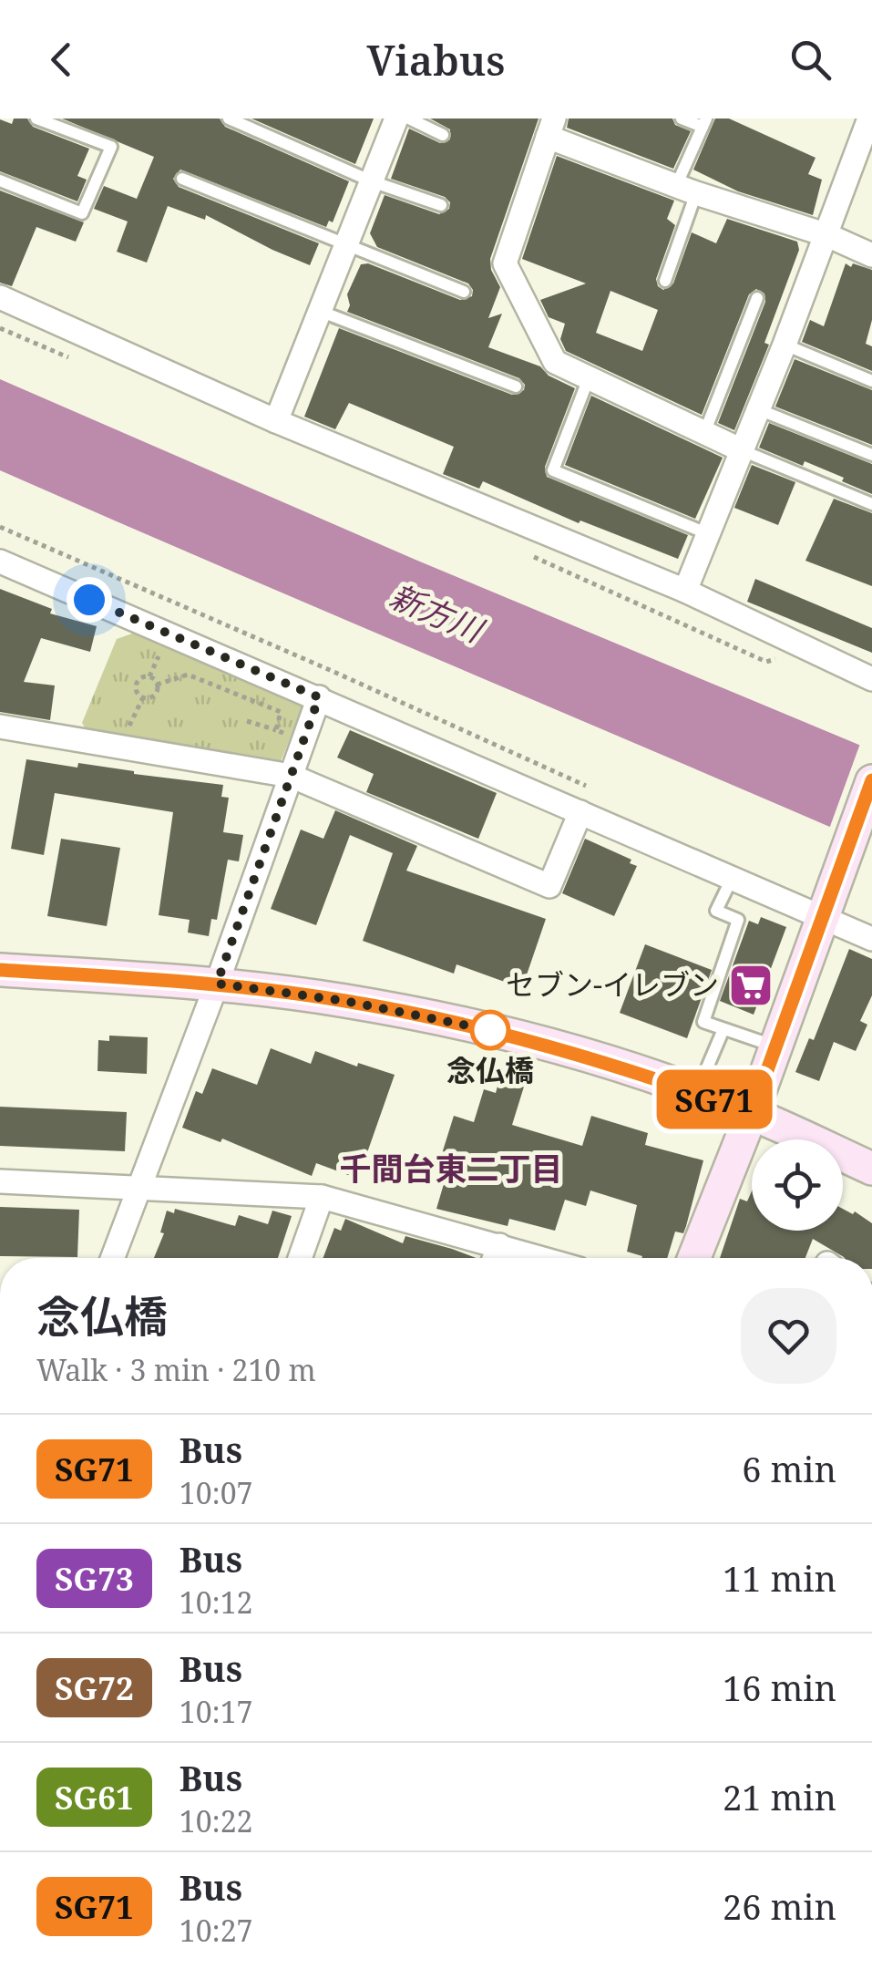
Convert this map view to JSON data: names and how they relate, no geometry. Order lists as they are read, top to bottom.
{
  "districts": ["千間台東二丁目"],
  "water": ["新方川"],
  "places": {
    "supermarket": ["セブン-イレブン"],
    "other": ["念仏橋"]
  },
  "lines": ["bus line SG71"],
  "page": {
    "header": "Viabus",
    "on_map": "SG71",
    "heading": ["念仏橋", "Walk · 3 min · 210 m"],
    "list": [
      {
        "mark": "SG71",
        "name": "Bus",
        "note": "10:07",
        "value": "6 min"
      },
      {
        "mark": "SG73",
        "name": "Bus",
        "note": "10:12",
        "value": "11 min"
      },
      {
        "mark": "SG72",
        "name": "Bus",
        "note": "10:17",
        "value": "16 min"
      },
      {
        "mark": "SG61",
        "name": "Bus",
        "note": "10:22",
        "value": "21 min"
      },
      {
        "mark": "SG71",
        "name": "Bus",
        "note": "10:27",
        "value": "26 min"
      }
    ]
  }
}
